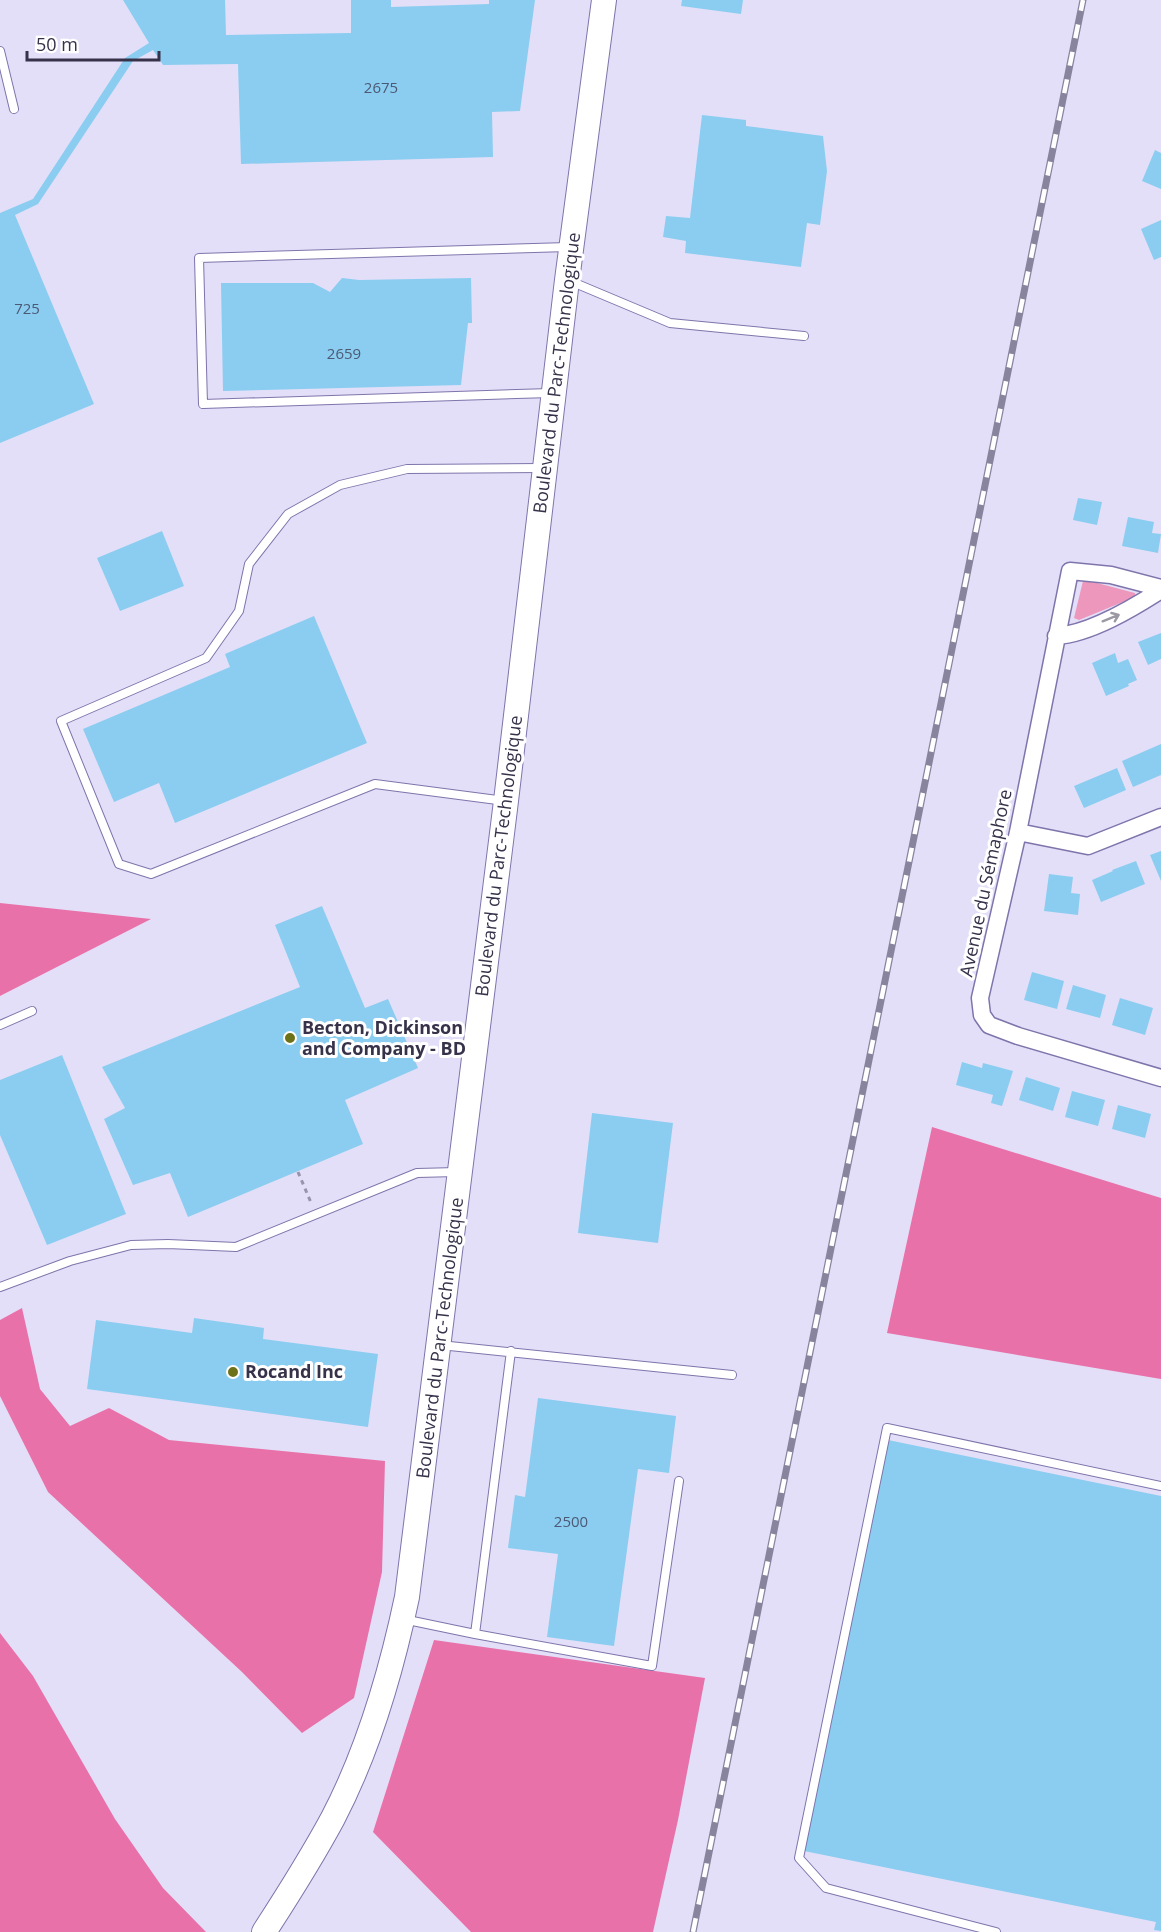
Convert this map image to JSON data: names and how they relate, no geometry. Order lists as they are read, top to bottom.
{
  "streets": {
    "street": ["Boulevard du Parc-Technologique", "Avenue du Sémaphore"]
  },
  "places": ["Becton, Dickinson and Company - BD", "Rocand Inc"],
  "house_numbers": [
    "2675",
    "725",
    "2659",
    "2500"
  ],
  "scale_bar": "50 m"
}
